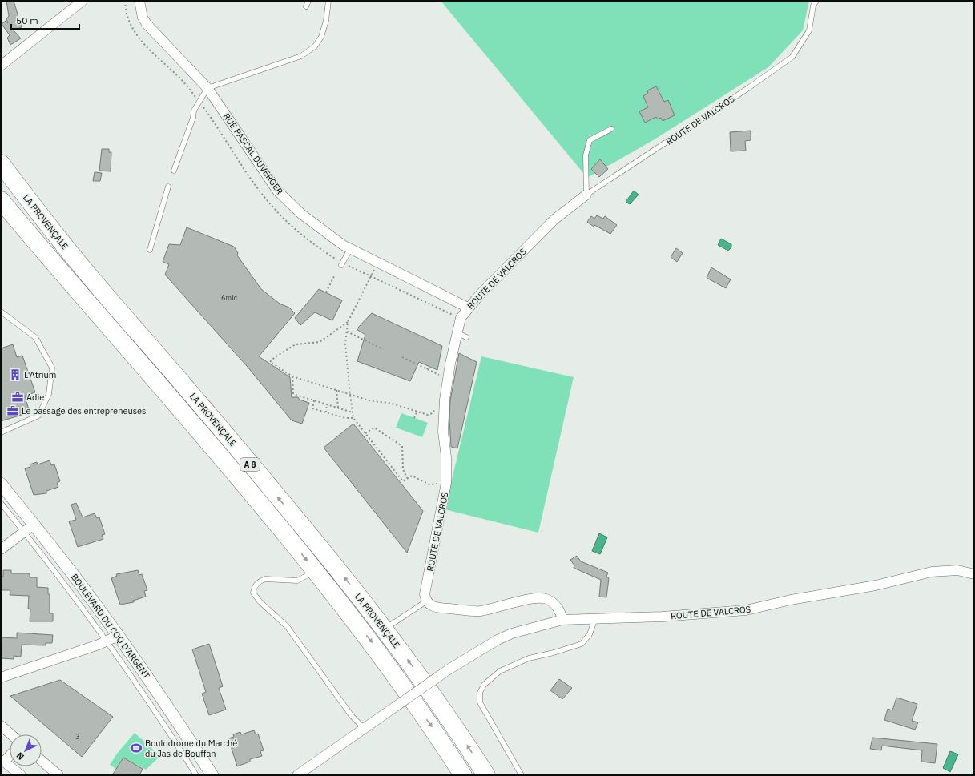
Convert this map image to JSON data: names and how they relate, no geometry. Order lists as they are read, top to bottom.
{
  "streets": {
    "highway": ["LA PROVENÇALE", "A 8"],
    "street": ["ROUTE DE VALCROS", "RUE PASCAL DUVERGER", "BOULEVARD DU COQ D'ARGENT"]
  },
  "crossings": [
    ["ROUTE DE VALCROS", "RUE PASCAL DUVERGER"]
  ],
  "places": {
    "building": ["L'Atrium"],
    "office": ["Adie", "Le passage des entrepreneuses"],
    "sports": ["Boulodrome du Marché du Jas de Bouffan"]
  },
  "house_numbers": ["6mic", "3"],
  "scale_bar": "50 m",
  "north": "bottom left"
}
